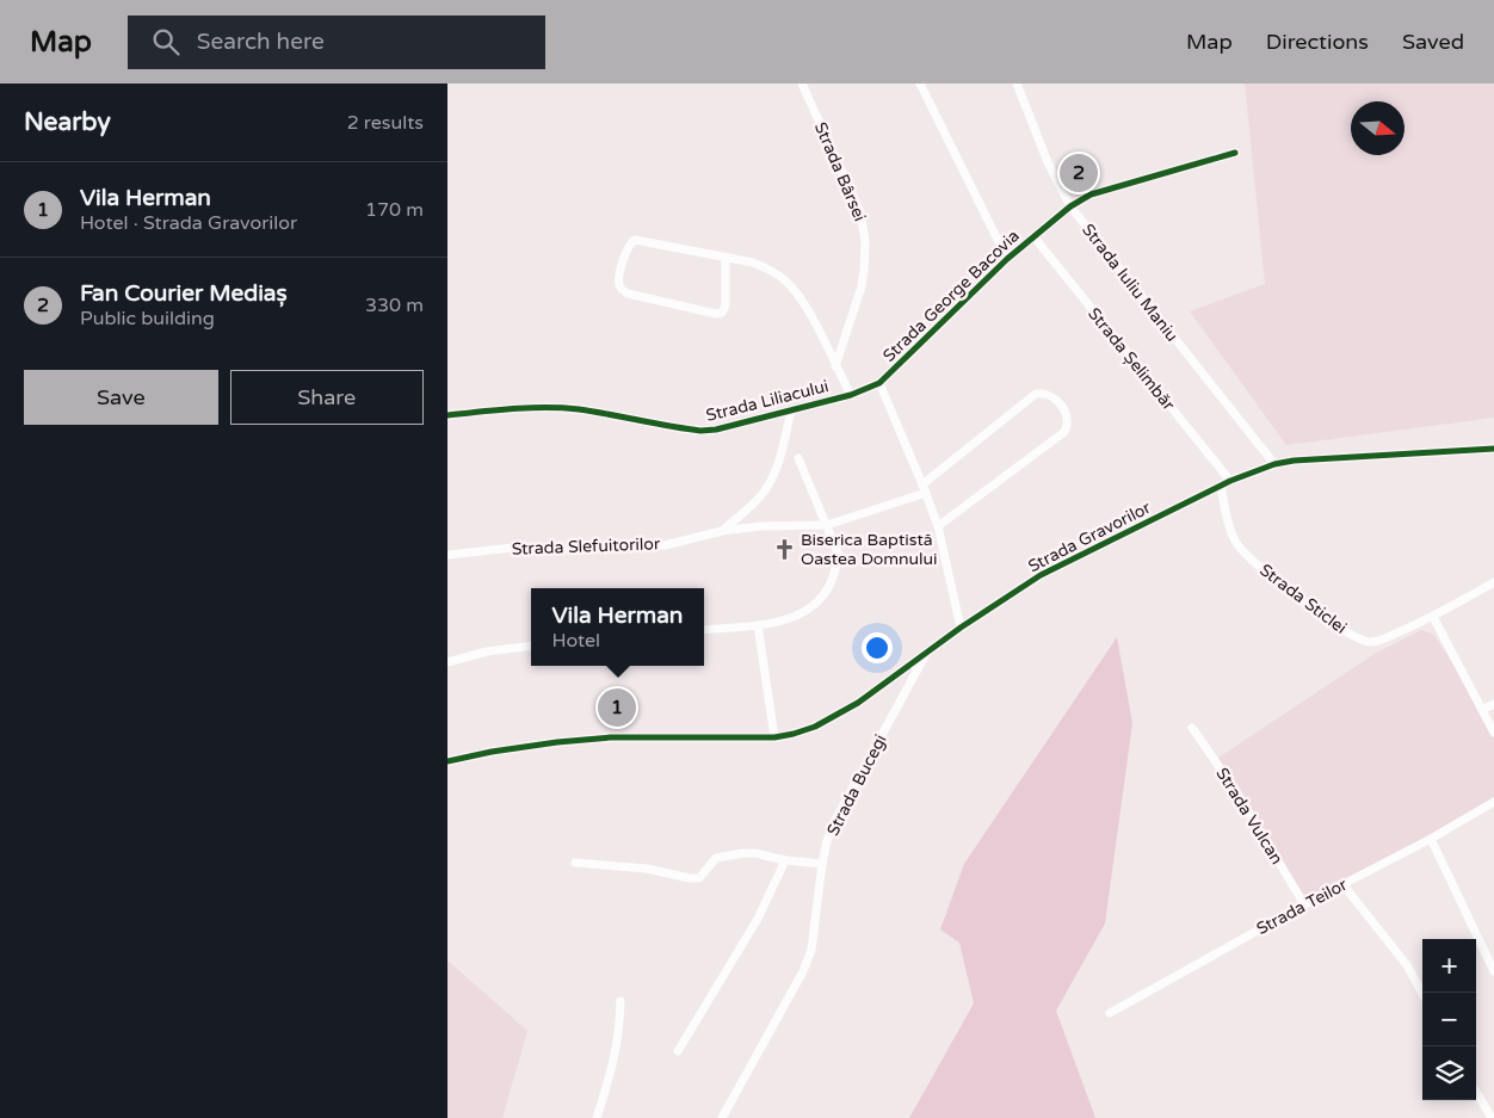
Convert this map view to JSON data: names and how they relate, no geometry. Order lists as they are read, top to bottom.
{
  "streets": {
    "street": [
      "Strada Bârsei",
      "Strada Iuliu Maniu",
      "Strada George Bacovia",
      "Strada Șelimbăr",
      "Strada Liliacului",
      "Strada Gravorilor",
      "Strada Slefuitorilor",
      "Strada Sticlei",
      "Strada Bucegi",
      "Strada Vulcan",
      "Strada Teilor"
    ]
  },
  "crossings": [
    ["Strada Iuliu Maniu", "Strada George Bacovia"],
    ["Strada Iuliu Maniu", "Strada Gravorilor"],
    ["Strada George Bacovia", "Strada Șelimbăr"],
    ["Strada George Bacovia", "Strada Liliacului"],
    ["Strada Șelimbăr", "Strada Gravorilor"],
    ["Strada Liliacului", "Strada Slefuitorilor"],
    ["Strada Gravorilor", "Strada Sticlei"],
    ["Strada Gravorilor", "Strada Bucegi"],
    ["Strada Vulcan", "Strada Teilor"]
  ],
  "places": {
    "church": ["Biserica Baptistă Oastea Domnului"]
  },
  "north": "right",
  "page": {
    "header": "Map",
    "search": "Search here",
    "nav": ["Map", "Directions", "Saved"],
    "heading": ["Nearby", "2 results"],
    "pins": ["2", "1"],
    "list": [
      {
        "mark": "1",
        "name": "Vila Herman",
        "note": "Hotel · Strada Gravorilor",
        "value": "170 m"
      },
      {
        "mark": "2",
        "name": "Fan Courier Mediaș",
        "note": "Public building",
        "value": "330 m"
      }
    ],
    "buttons": ["Save", "Share"],
    "popup": ["Vila Herman", "Hotel"],
    "map_buttons": ["+", "−"]
  }
}
